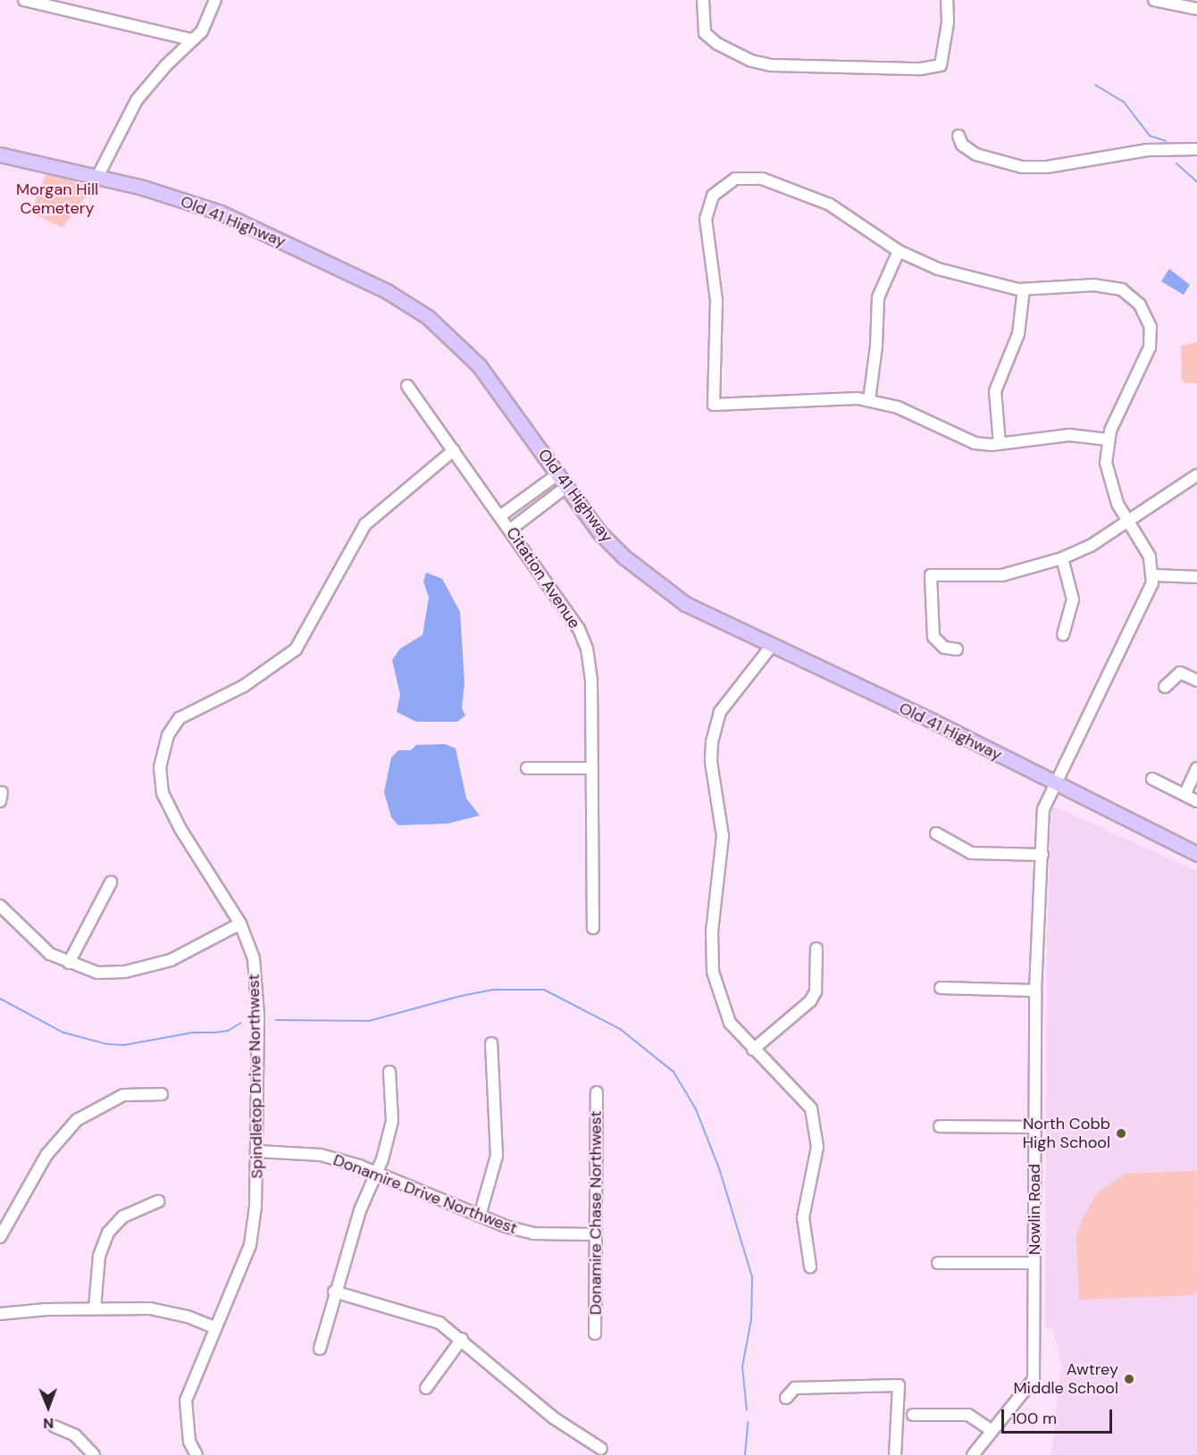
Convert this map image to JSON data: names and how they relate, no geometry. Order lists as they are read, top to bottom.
{
  "streets": {
    "main road": ["Old 41 Highway"],
    "street": [
      "Citation Avenue",
      "Spindletop Drive Northwest",
      "Donamire Drive Northwest",
      "Nowlin Road",
      "Donamire Chase Northwest"
    ]
  },
  "crossings": [
    ["Old 41 Highway", "Nowlin Road"],
    ["Citation Avenue", "Spindletop Drive Northwest"],
    ["Spindletop Drive Northwest", "Donamire Drive Northwest"],
    ["Donamire Drive Northwest", "Donamire Chase Northwest"]
  ],
  "parks": ["Morgan Hill Cemetery"],
  "places": ["North Cobb High School", "Awtrey Middle School"],
  "scale_bar": "100 m",
  "north": "bottom"
}
